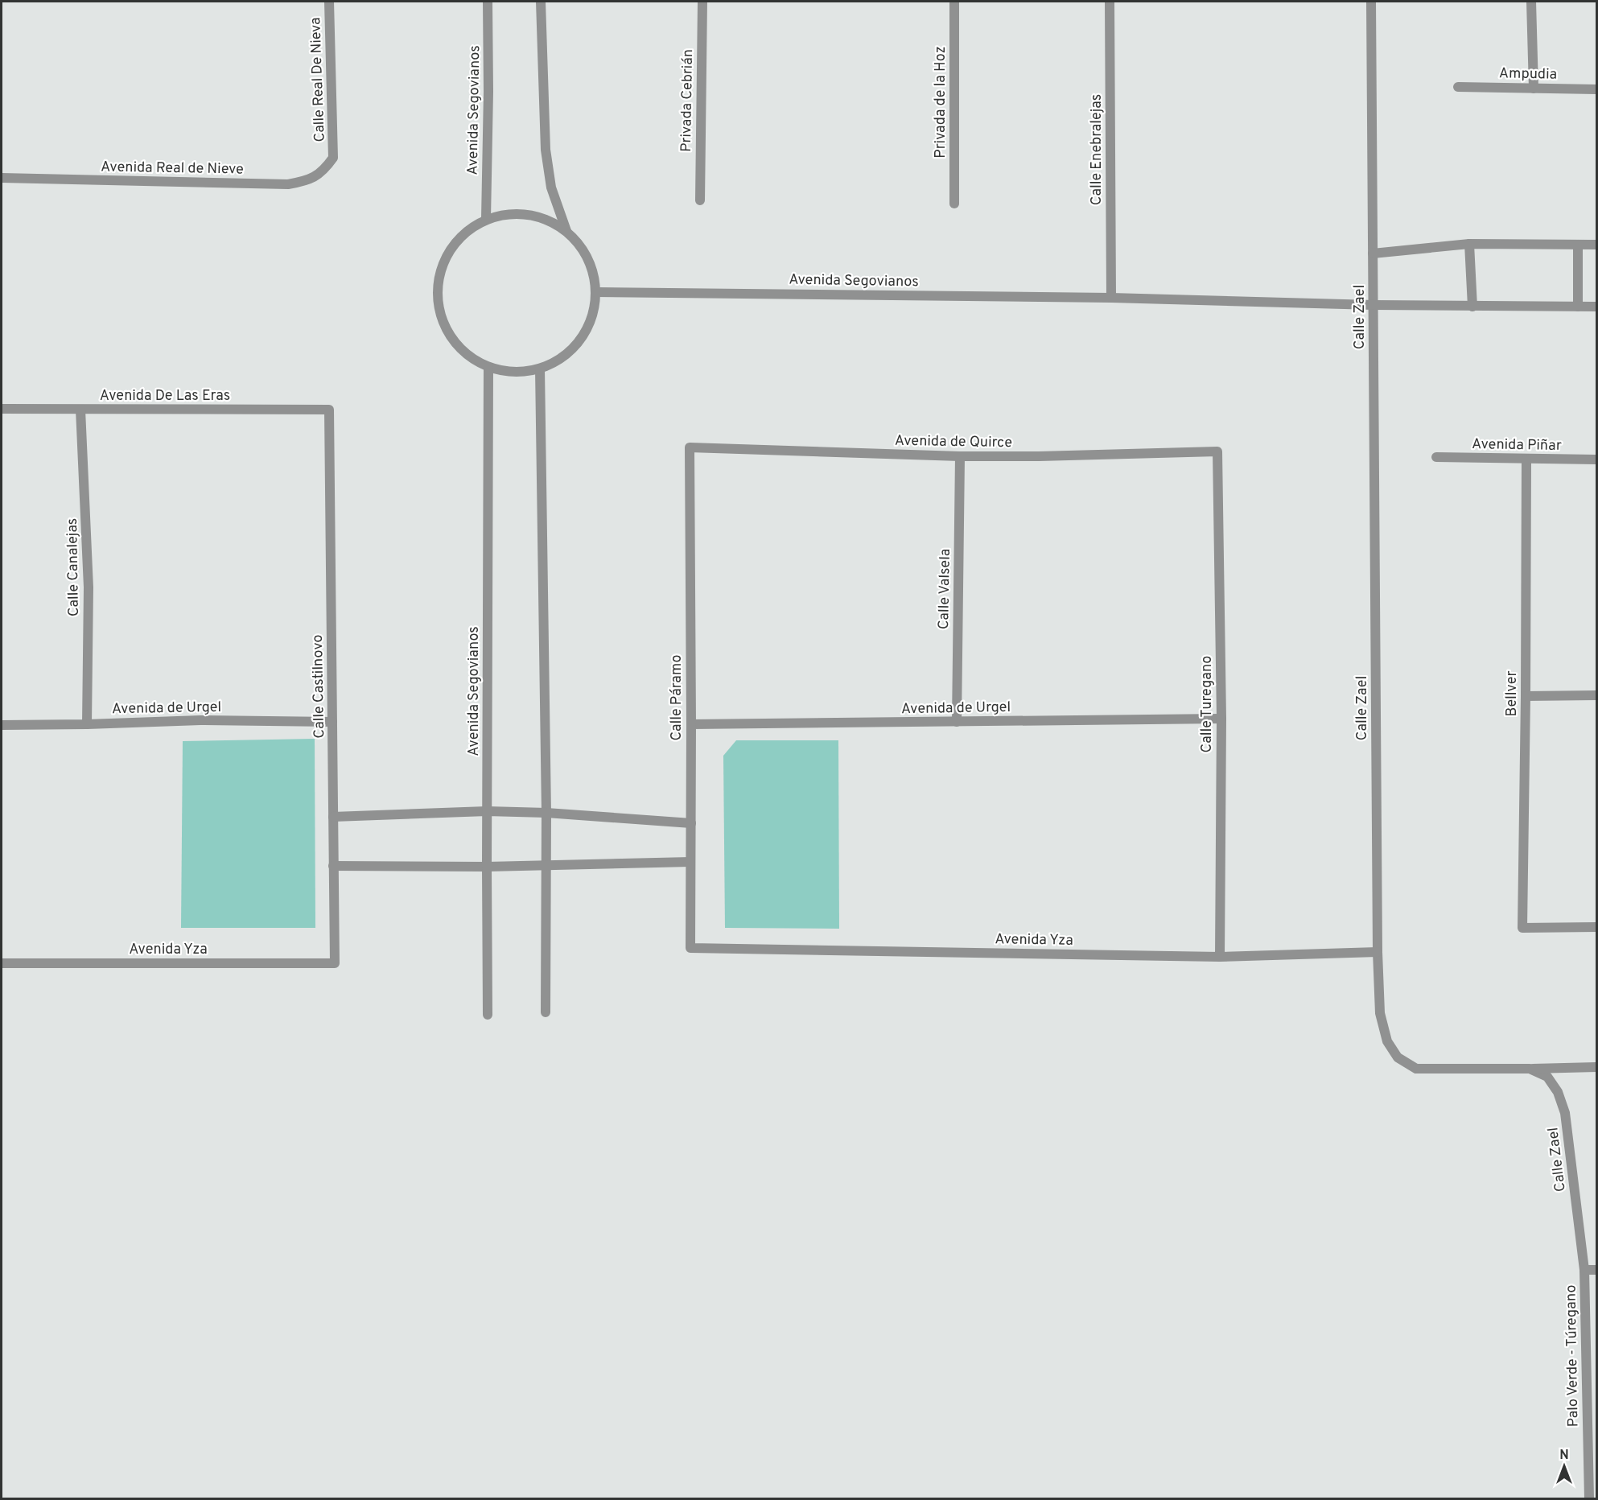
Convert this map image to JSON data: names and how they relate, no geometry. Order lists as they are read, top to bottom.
{
  "streets": {
    "street": [
      "Ampudia",
      "Calle Real De Nieva",
      "Privada Cebrián",
      "Privada de la Hoz",
      "Avenida Segovianos",
      "Calle Enebralejas",
      "Avenida Real de Nieve",
      "Calle Zael",
      "Avenida De Las Eras",
      "Avenida de Quirce",
      "Avenida Piñar",
      "Calle Canalejas",
      "Calle Valsela",
      "Calle Castilnovo",
      "Bellver",
      "Calle Páramo",
      "Calle Turegano",
      "Avenida de Urgel",
      "Avenida Yza",
      "Palo Verde - Túregano"
    ]
  },
  "crossings": [
    ["Calle Real De Nieva", "Avenida Real de Nieve"],
    ["Avenida Segovianos", "Calle Enebralejas"],
    ["Avenida Segovianos", "Calle Zael"],
    ["Calle Zael", "Avenida Yza"],
    ["Calle Zael", "Palo Verde - Túregano"],
    ["Avenida De Las Eras", "Calle Canalejas"],
    ["Avenida De Las Eras", "Calle Castilnovo"],
    ["Avenida de Quirce", "Calle Valsela"],
    ["Avenida de Quirce", "Calle Páramo"],
    ["Avenida de Quirce", "Calle Turegano"],
    ["Avenida Piñar", "Bellver"],
    ["Calle Canalejas", "Avenida de Urgel"],
    ["Calle Valsela", "Avenida de Urgel"],
    ["Calle Castilnovo", "Avenida de Urgel"],
    ["Calle Castilnovo", "Avenida Yza"],
    ["Calle Páramo", "Avenida de Urgel"],
    ["Calle Páramo", "Avenida Yza"],
    ["Calle Turegano", "Avenida de Urgel"],
    ["Calle Turegano", "Avenida Yza"]
  ],
  "north": "top"
}
